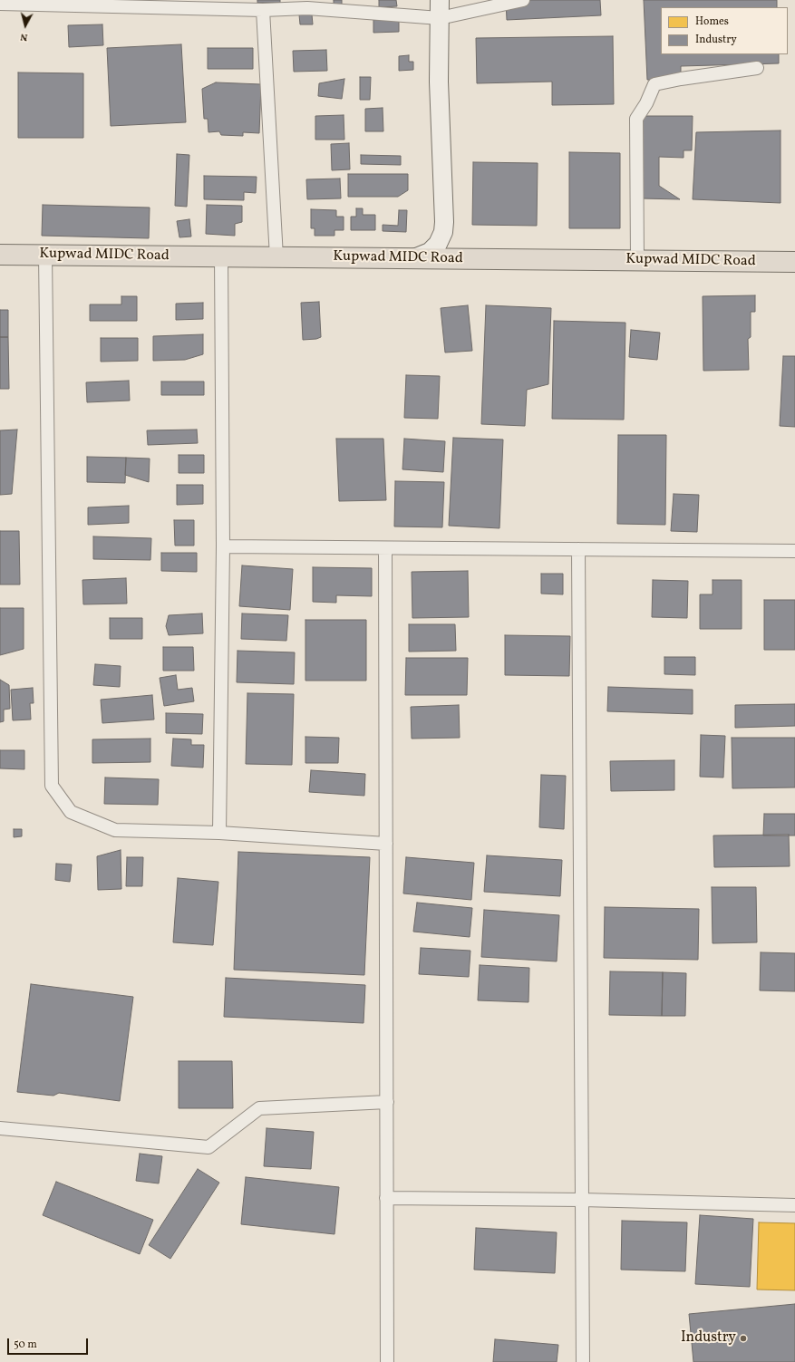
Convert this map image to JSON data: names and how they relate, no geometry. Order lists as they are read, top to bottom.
{
  "streets": {
    "main road": ["Kupwad MIDC Road"]
  },
  "places": ["Industry"],
  "legend": ["Homes", "Industry"],
  "scale_bar": "50 m",
  "north": "bottom"
}
